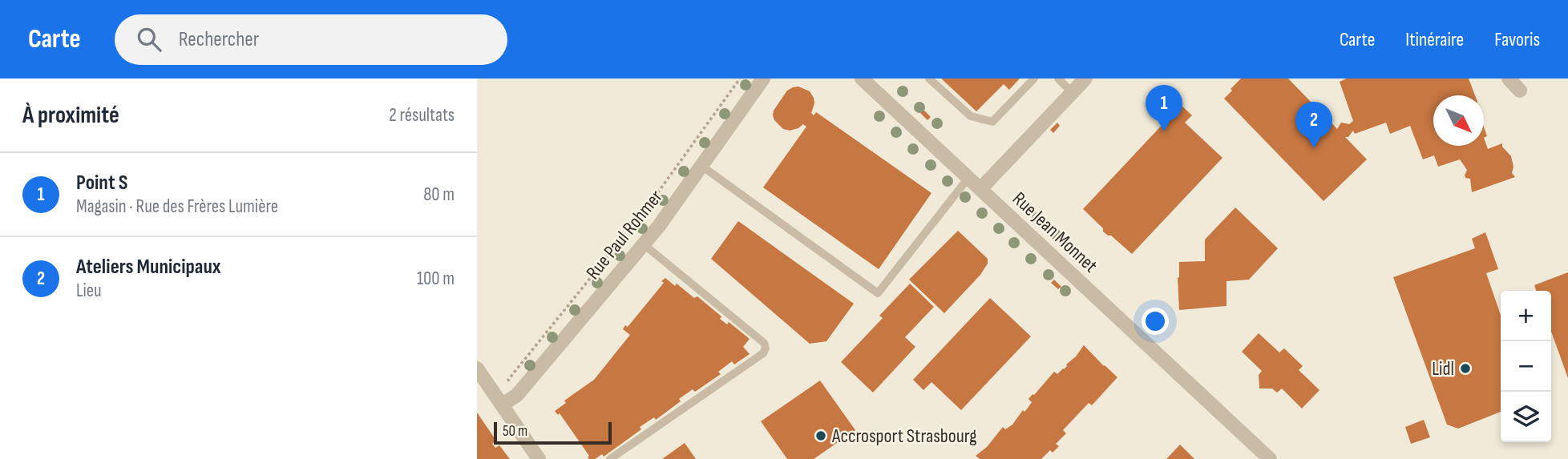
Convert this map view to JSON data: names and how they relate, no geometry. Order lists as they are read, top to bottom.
{
  "streets": {
    "street": ["Rue Jean Monnet", "Rue Paul Rohmer"]
  },
  "places": ["Lidl", "Accrosport Strasbourg"],
  "scale_bar": "50 m",
  "north": "bottom right",
  "page": {
    "header": "Carte",
    "search": "Rechercher",
    "nav": ["Carte", "Itinéraire", "Favoris"],
    "heading": ["À proximité", "2 résultats"],
    "pins": ["1", "2"],
    "list": [
      {
        "mark": "1",
        "name": "Point S",
        "note": "Magasin · Rue des Frères Lumière",
        "value": "80 m"
      },
      {
        "mark": "2",
        "name": "Ateliers Municipaux",
        "note": "Lieu",
        "value": "100 m"
      }
    ],
    "map_buttons": ["+", "−"],
    "scale": "50 m"
  }
}
